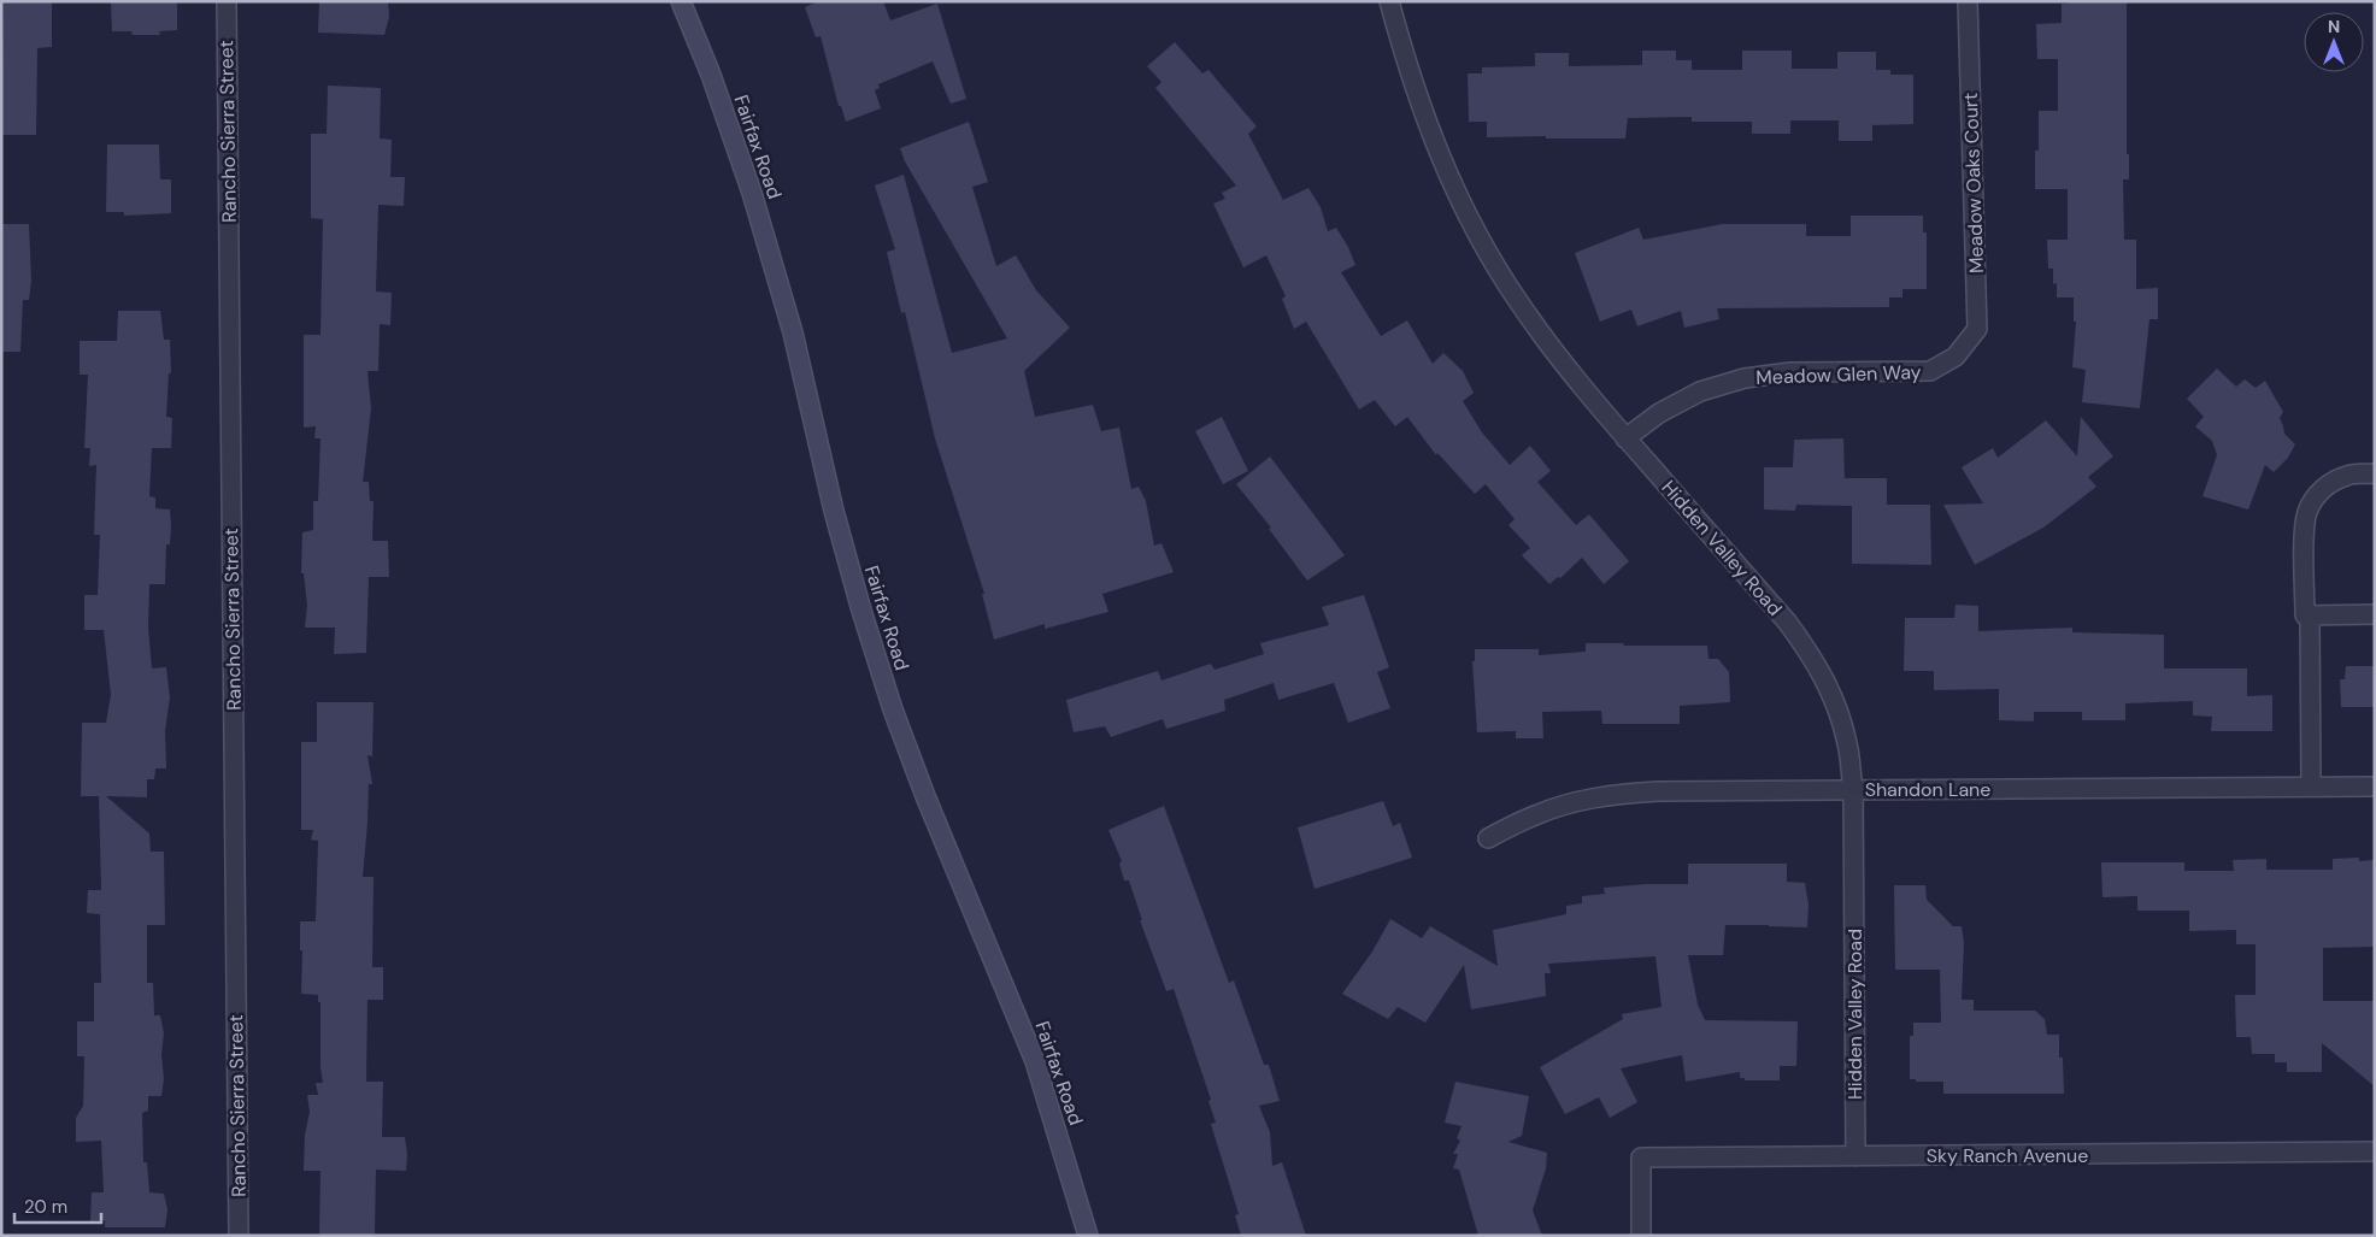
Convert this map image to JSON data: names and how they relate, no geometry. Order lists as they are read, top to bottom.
{
  "streets": {
    "main road": ["Fairfax Road"],
    "street": [
      "Rancho Sierra Street",
      "Meadow Oaks Court",
      "Meadow Glen Way",
      "Hidden Valley Road",
      "Shandon Lane",
      "Sky Ranch Avenue"
    ]
  },
  "crossings": [
    ["Meadow Oaks Court", "Meadow Glen Way"],
    ["Meadow Glen Way", "Hidden Valley Road"],
    ["Hidden Valley Road", "Shandon Lane"],
    ["Hidden Valley Road", "Sky Ranch Avenue"]
  ],
  "scale_bar": "20 m",
  "north": "top"
}
